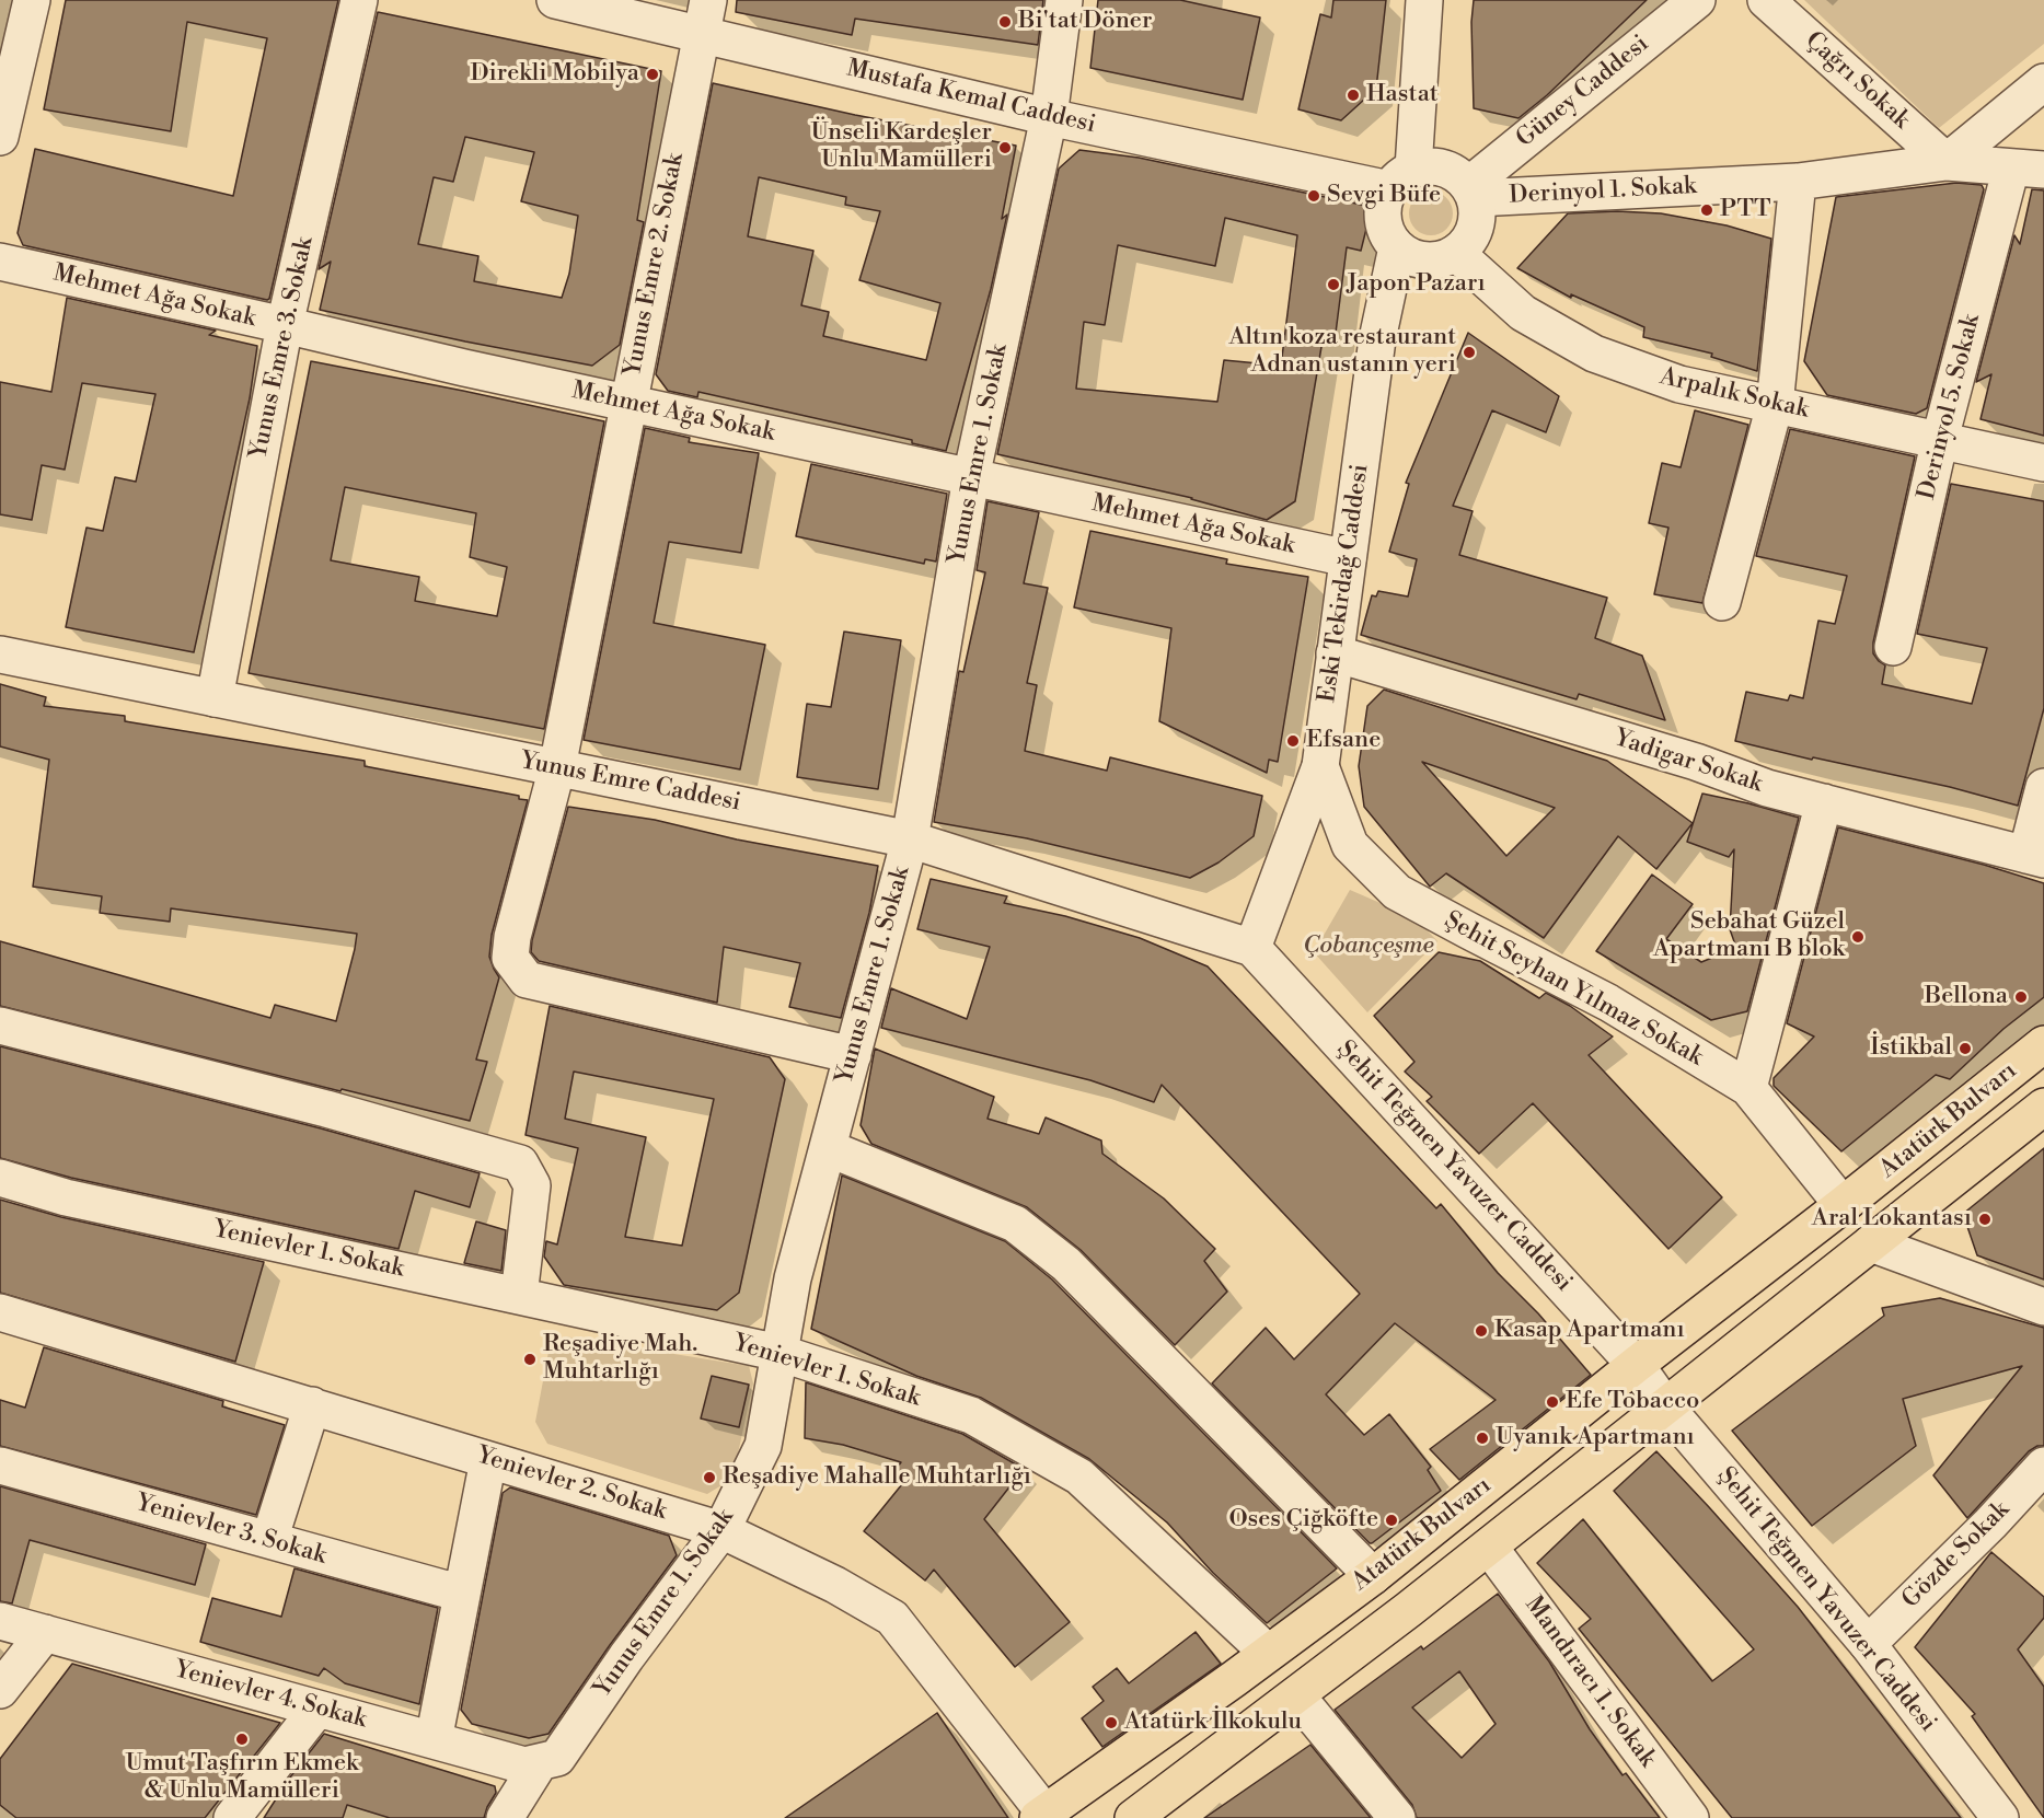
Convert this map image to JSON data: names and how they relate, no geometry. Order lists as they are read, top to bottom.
{
  "streets": {
    "main road": ["Atatürk Bulvarı"],
    "street": [
      "Çağrı Sokak",
      "Güney Caddesi",
      "Mustafa Kemal Caddesi",
      "Derinyol 1. Sokak",
      "Yunus Emre 2. Sokak",
      "Mehmet Ağa Sokak",
      "Yunus Emre 3. Sokak",
      "Arpalık Sokak",
      "Derinyol 5. Sokak",
      "Yunus Emre 1. Sokak",
      "Eski Tekirdağ Caddesi",
      "Yadigar Sokak",
      "Yunus Emre Caddesi",
      "Şehit Seyhan Yılmaz Sokak",
      "Şehit Teğmen Yavuzer Caddesi",
      "Yenievler 1. Sokak",
      "Yenievler 2. Sokak",
      "Yenievler 3. Sokak",
      "Gözde Sokak",
      "Mandıracı 1. Sokak",
      "Yenievler 4. Sokak"
    ]
  },
  "crossings": [
    ["Çağrı Sokak", "Derinyol 1. Sokak"],
    ["Güney Caddesi", "Mustafa Kemal Caddesi"],
    ["Güney Caddesi", "Derinyol 1. Sokak"],
    ["Güney Caddesi", "Arpalık Sokak"],
    ["Güney Caddesi", "Eski Tekirdağ Caddesi"],
    ["Mustafa Kemal Caddesi", "Derinyol 1. Sokak"],
    ["Mustafa Kemal Caddesi", "Yunus Emre 2. Sokak"],
    ["Mustafa Kemal Caddesi", "Arpalık Sokak"],
    ["Mustafa Kemal Caddesi", "Yunus Emre 1. Sokak"],
    ["Mustafa Kemal Caddesi", "Eski Tekirdağ Caddesi"],
    ["Derinyol 1. Sokak", "Arpalık Sokak"],
    ["Derinyol 1. Sokak", "Derinyol 5. Sokak"],
    ["Derinyol 1. Sokak", "Eski Tekirdağ Caddesi"],
    ["Yunus Emre 2. Sokak", "Mehmet Ağa Sokak"],
    ["Yunus Emre 2. Sokak", "Yunus Emre 1. Sokak"],
    ["Yunus Emre 2. Sokak", "Yunus Emre Caddesi"],
    ["Mehmet Ağa Sokak", "Yunus Emre 3. Sokak"],
    ["Mehmet Ağa Sokak", "Yunus Emre 1. Sokak"],
    ["Mehmet Ağa Sokak", "Eski Tekirdağ Caddesi"],
    ["Yunus Emre 3. Sokak", "Yunus Emre Caddesi"],
    ["Arpalık Sokak", "Derinyol 5. Sokak"],
    ["Arpalık Sokak", "Eski Tekirdağ Caddesi"],
    ["Yunus Emre 1. Sokak", "Yunus Emre Caddesi"],
    ["Yunus Emre 1. Sokak", "Yenievler 1. Sokak"],
    ["Yunus Emre 1. Sokak", "Yenievler 2. Sokak"],
    ["Yunus Emre 1. Sokak", "Yenievler 4. Sokak"],
    ["Eski Tekirdağ Caddesi", "Yadigar Sokak"],
    ["Eski Tekirdağ Caddesi", "Yunus Emre Caddesi"],
    ["Eski Tekirdağ Caddesi", "Şehit Seyhan Yılmaz Sokak"],
    ["Eski Tekirdağ Caddesi", "Şehit Teğmen Yavuzer Caddesi"],
    ["Yunus Emre Caddesi", "Şehit Teğmen Yavuzer Caddesi"],
    ["Şehit Seyhan Yılmaz Sokak", "Atatürk Bulvarı"],
    ["Atatürk Bulvarı", "Şehit Teğmen Yavuzer Caddesi"],
    ["Atatürk Bulvarı", "Yenievler 1. Sokak"],
    ["Atatürk Bulvarı", "Yenievler 2. Sokak"],
    ["Atatürk Bulvarı", "Mandıracı 1. Sokak"],
    ["Şehit Teğmen Yavuzer Caddesi", "Gözde Sokak"]
  ],
  "parks": ["Çobançeşme"],
  "places": [
    "Bi'tat Döner",
    "Direkli Mobilya",
    "Hastat",
    "Ünseli Kardeşler Unlu Mamülleri",
    "Sevgi Büfe",
    "PTT",
    "Japon Pazarı",
    "Altın koza restaurant Adnan ustanın yeri",
    "Efsane",
    "Sebahat Güzel Apartmanı B blok",
    "Bellona",
    "İstikbal",
    "Aral Lokantası",
    "Kasap Apartmanı",
    "Reşadiye Mah. Muhtarlığı",
    "Efe Tobacco",
    "Uyanık Apartmanı",
    "Reşadiye Mahalle Muhtarlığı",
    "Oses Çiğköfte",
    "Atatürk İlkokulu",
    "Umut Taşfırın Ekmek & Unlu Mamülleri"
  ]
}
